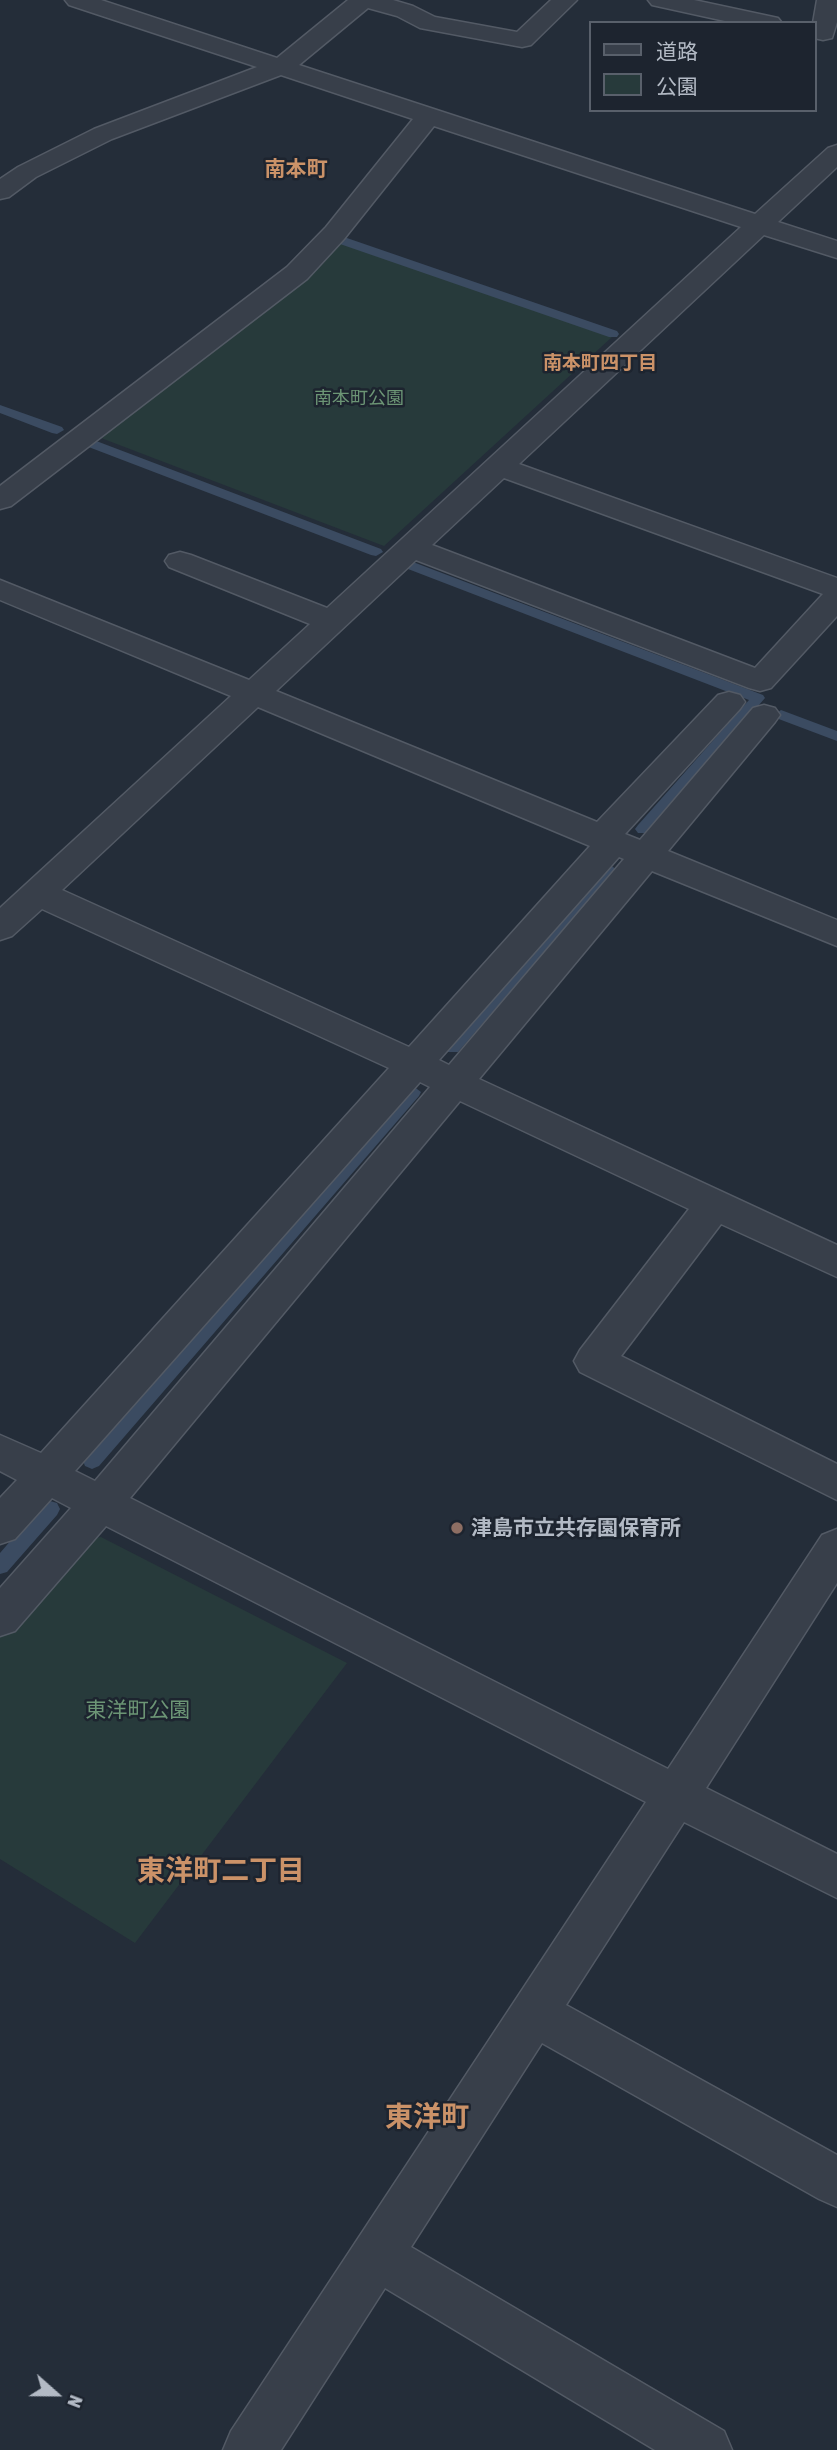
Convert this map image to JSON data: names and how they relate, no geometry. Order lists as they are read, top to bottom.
{
  "districts": [
    "南本町",
    "南本町四丁目",
    "東洋町二丁目",
    "東洋町"
  ],
  "parks": ["南本町公園", "東洋町公園"],
  "places": ["津島市立共存園保育所"],
  "legend": ["道路", "公園"],
  "north": "right"
}
